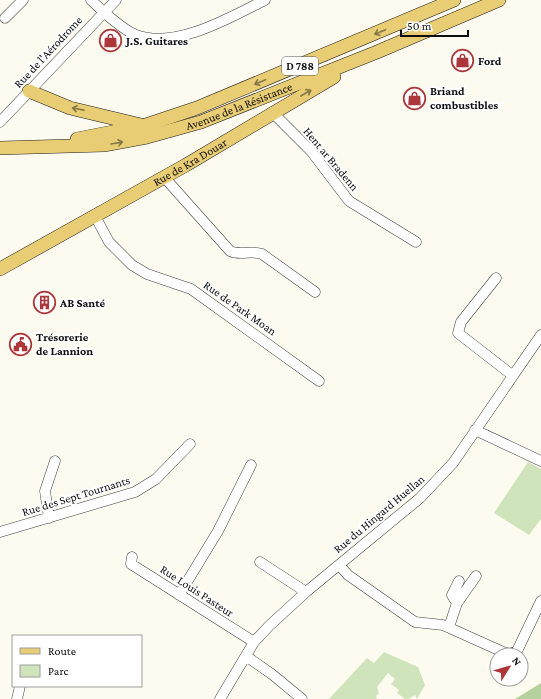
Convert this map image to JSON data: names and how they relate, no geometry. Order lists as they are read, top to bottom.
{
  "streets": {
    "main road": ["D 788", "Avenue de la Résistance", "Rue de Kra Douar"],
    "street": [
      "Rue de l'Aérodrome",
      "Hent ar Bradenn",
      "Rue de Park Moan",
      "Rue des Sept Tournants",
      "Rue du Hingard Huellan",
      "Rue Louis Pasteur"
    ]
  },
  "crossings": [
    ["Avenue de la Résistance", "Rue de Kra Douar"],
    ["Hent ar Bradenn", "Rue de Kra Douar"],
    ["Rue de Kra Douar", "Rue de Park Moan"],
    ["Rue du Hingard Huellan", "Rue Louis Pasteur"]
  ],
  "places": {
    "shop": ["J.S. Guitares", "Ford", "Briand combustibles"],
    "building": ["AB Santé"],
    "public building": ["Trésorerie de Lannion"]
  },
  "legend": ["Route", "Parc"],
  "scale_bar": "50 m",
  "north": "top right"
}
